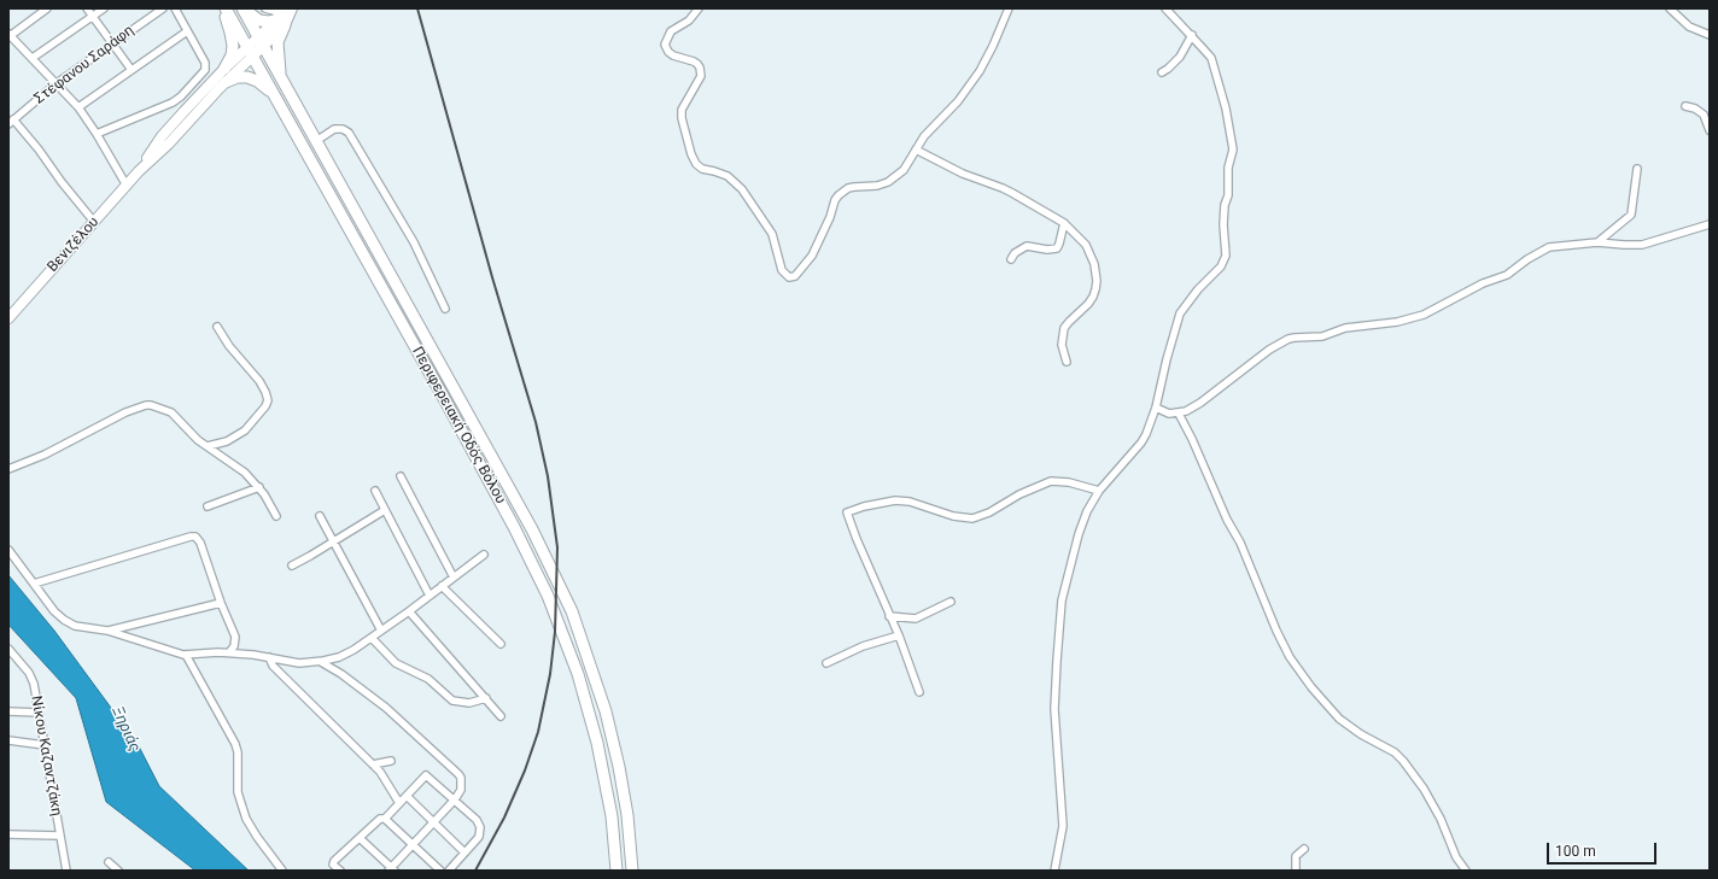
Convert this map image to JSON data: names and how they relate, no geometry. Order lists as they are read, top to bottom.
{
  "streets": {
    "main road": ["Βενιζέλου", "Περιφερειακή Οδός Βόλου"],
    "street": ["Στέφανου Σαράφη", "Νίκου Καζαντζάκη"]
  },
  "crossings": [
    ["Βενιζέλου", "Περιφερειακή Οδός Βόλου"]
  ],
  "water": ["Ξηριάς"],
  "scale_bar": "100 m"
}
